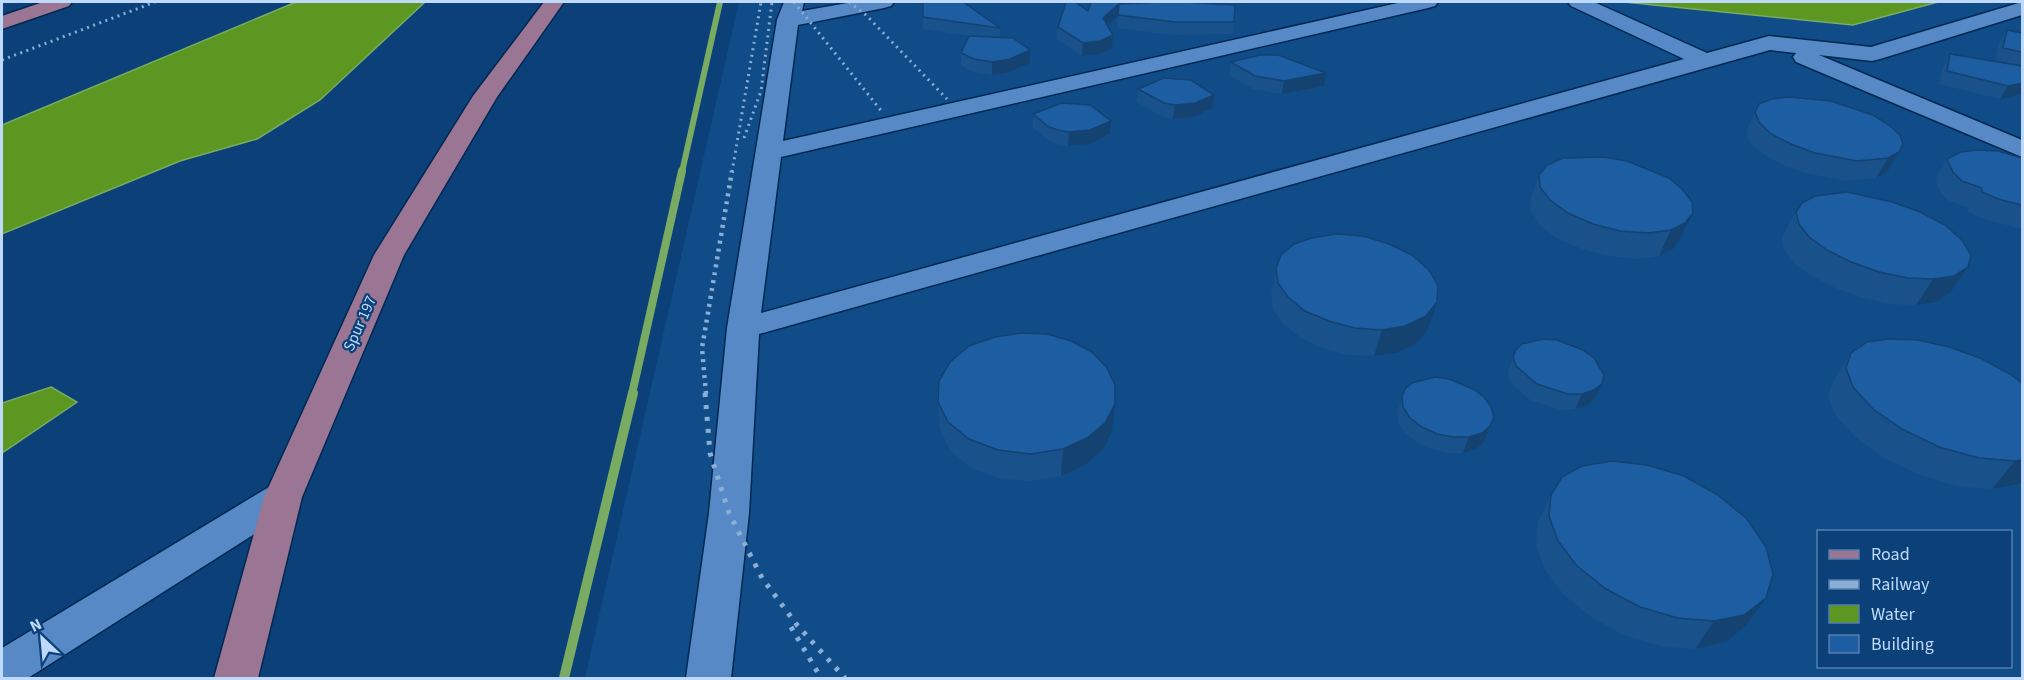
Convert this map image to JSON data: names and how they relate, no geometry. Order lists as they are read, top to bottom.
{
  "streets": {
    "main road": ["Spur 197"]
  },
  "legend": [
    "Road",
    "Railway",
    "Water",
    "Building"
  ],
  "north": "top left"
}
